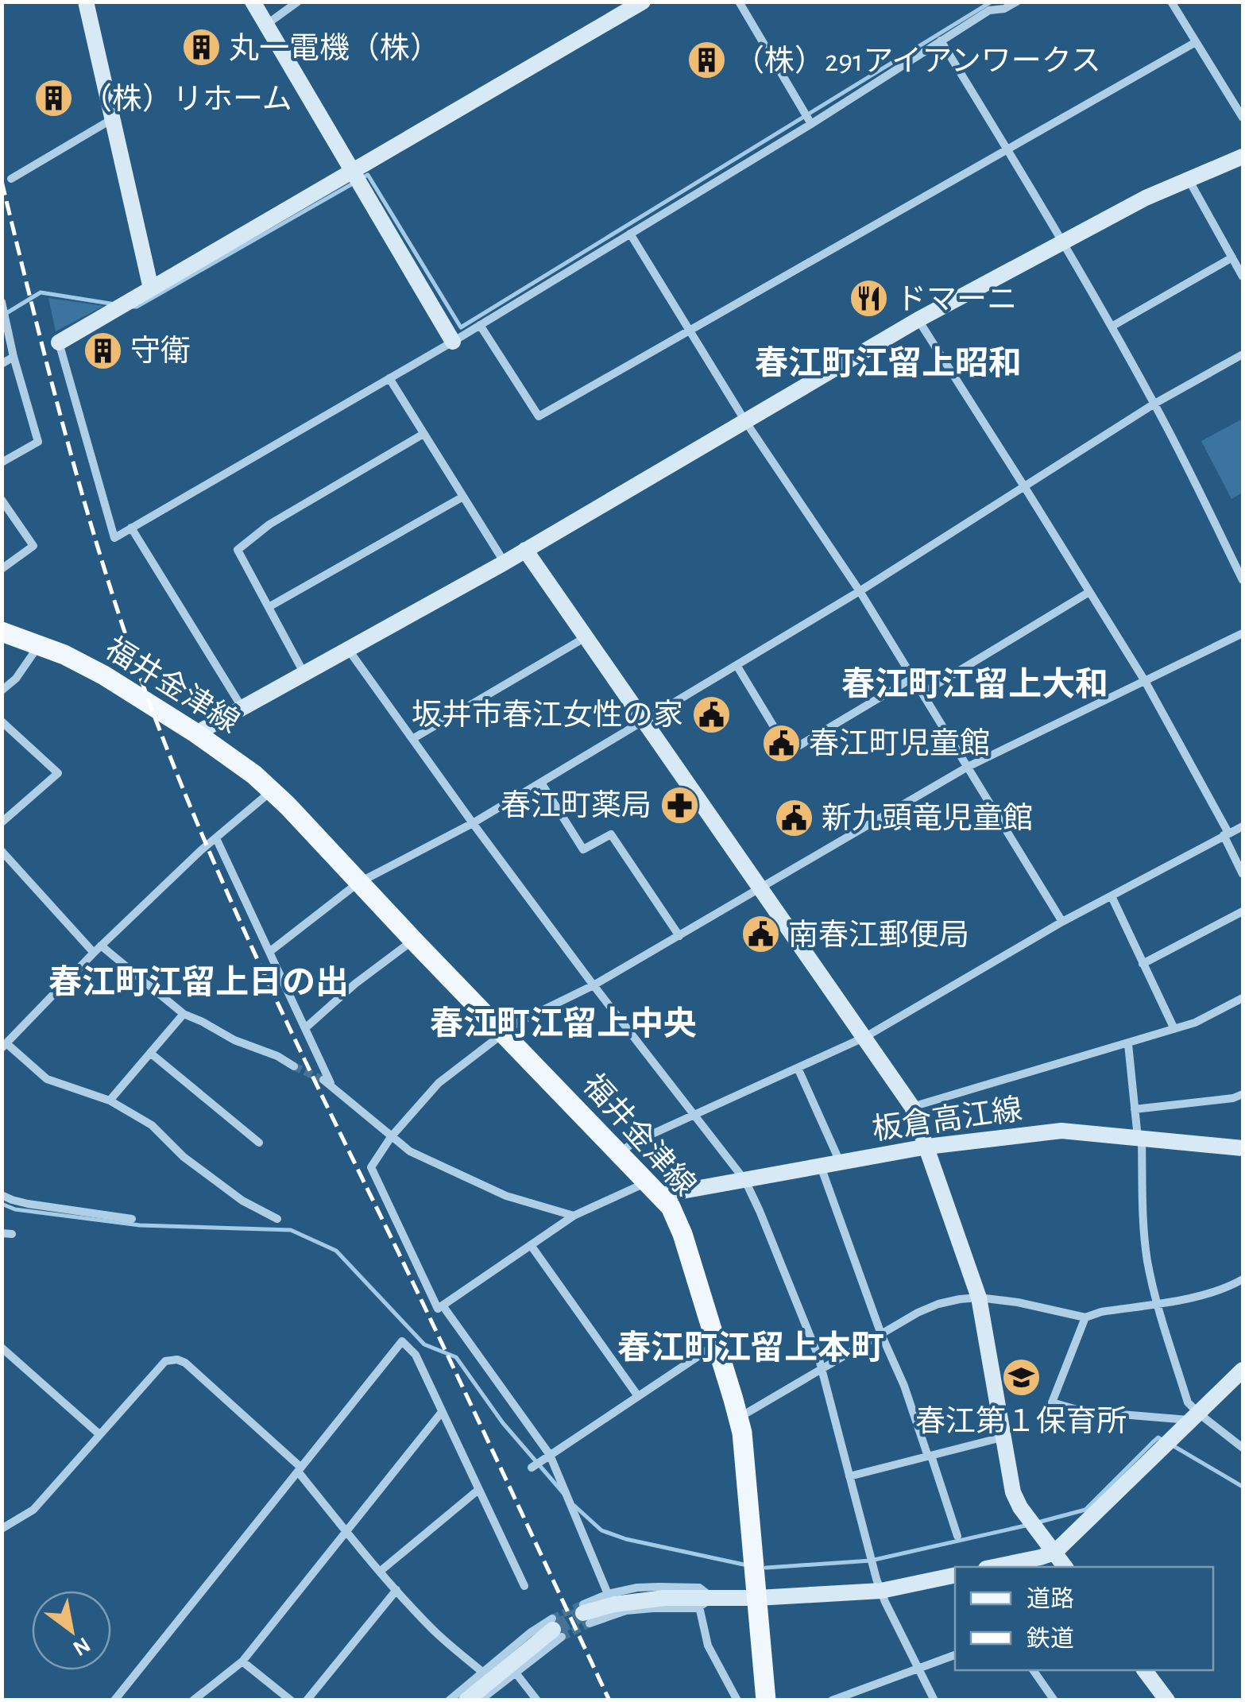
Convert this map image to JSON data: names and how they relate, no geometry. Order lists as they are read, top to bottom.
{
  "streets": {
    "main road": ["福井金津線"],
    "street": ["板倉高江線"]
  },
  "crossings": [
    ["福井金津線", "板倉高江線"]
  ],
  "districts": [
    "春江町江留上昭和",
    "春江町江留上大和",
    "春江町江留上日の出",
    "春江町江留上中央",
    "春江町江留上本町"
  ],
  "places": {
    "building": [
      "丸一電機（株）",
      "（株）291アイアンワークス",
      "（株）リホーム",
      "守衛"
    ],
    "restaurant": ["ドマーニ"],
    "public building": [
      "坂井市春江女性の家",
      "春江町児童館",
      "新九頭竜児童館",
      "南春江郵便局"
    ],
    "pharmacy": ["春江町薬局"],
    "school or university": ["春江第１保育所"]
  },
  "legend": ["道路", "鉄道"],
  "north": "bottom right"
}
